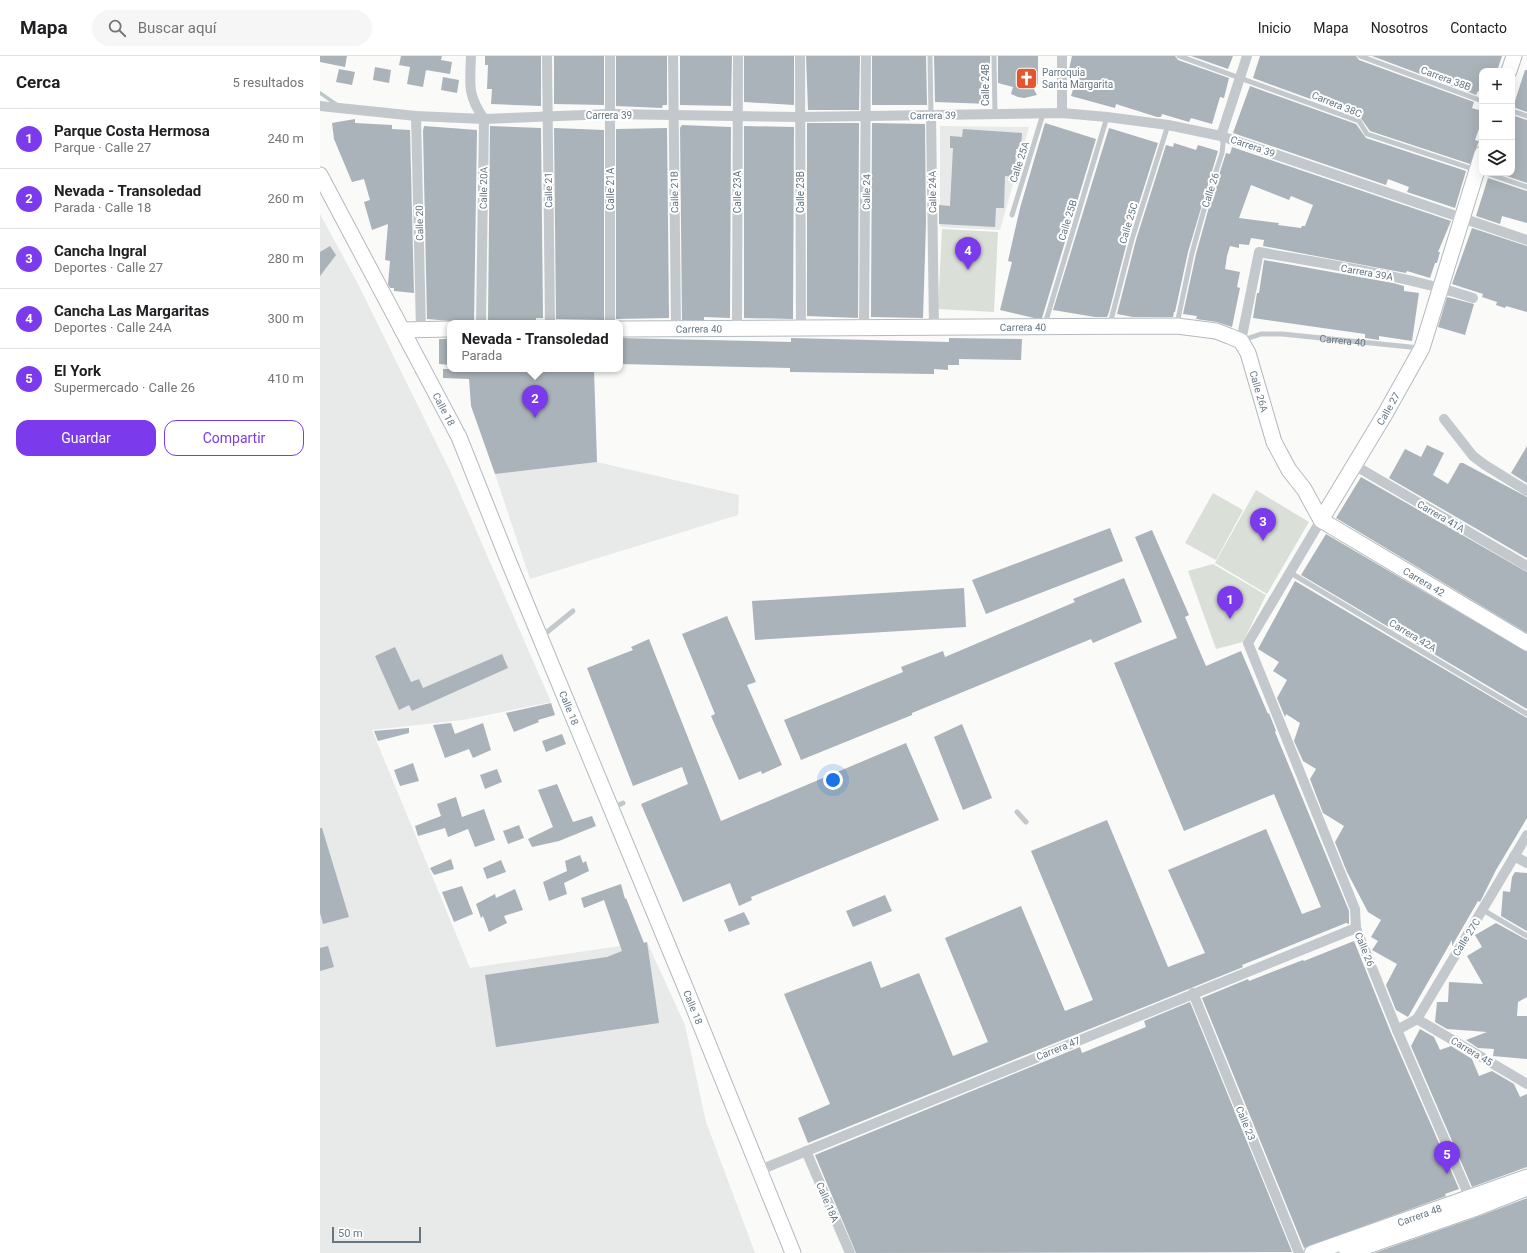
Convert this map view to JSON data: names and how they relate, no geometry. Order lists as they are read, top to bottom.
{
  "streets": {
    "street": [
      "Carrera 39",
      "Calle 20A",
      "Calle 21A",
      "Calle 21",
      "Calle 26",
      "Calle 21B",
      "Calle 23A",
      "Calle 23B",
      "Calle 24",
      "Calle 24A",
      "Calle 20",
      "Carrera 39A",
      "Carrera 40",
      "Calle 26A",
      "Calle 18",
      "Calle 27",
      "Carrera 41A",
      "Carrera 42",
      "Calle 27C",
      "Carrera 47",
      "Carrera 45",
      "Calle 23",
      "Calle 18A",
      "Carrera 48"
    ],
    "lane": [
      "Carrera 38B",
      "Calle 24B",
      "Carrera 38C",
      "Calle 25A",
      "Calle 25B",
      "Calle 25C",
      "Carrera 42A"
    ]
  },
  "crossings": [
    ["Calle 24B", "Carrera 39"],
    ["Carrera 38C", "Calle 26"],
    ["Carrera 39", "Calle 25A"],
    ["Carrera 39", "Calle 20A"],
    ["Carrera 39", "Calle 21A"],
    ["Carrera 39", "Calle 21"],
    ["Carrera 39", "Calle 26"],
    ["Carrera 39", "Calle 21B"],
    ["Carrera 39", "Calle 23A"],
    ["Carrera 39", "Calle 23B"],
    ["Carrera 39", "Calle 24"],
    ["Carrera 39", "Calle 24A"],
    ["Carrera 39", "Calle 25B"],
    ["Carrera 39", "Calle 20"],
    ["Carrera 39", "Calle 25C"],
    ["Carrera 39", "Calle 27"],
    ["Calle 26", "Carrera 40"],
    ["Calle 26", "Calle 27"],
    ["Calle 26", "Calle 27C"],
    ["Calle 26", "Carrera 47"],
    ["Calle 26", "Carrera 48"],
    ["Calle 21B", "Carrera 40"],
    ["Calle 23A", "Carrera 40"],
    ["Calle 23B", "Carrera 40"],
    ["Calle 24", "Carrera 40"],
    ["Calle 24A", "Carrera 40"],
    ["Calle 25B", "Carrera 40"],
    ["Calle 25C", "Carrera 40"],
    ["Carrera 39A", "Carrera 40"],
    ["Carrera 39A", "Calle 26A"],
    ["Carrera 39A", "Calle 27"],
    ["Carrera 40", "Calle 26A"],
    ["Carrera 40", "Calle 27"],
    ["Calle 26A", "Calle 27"],
    ["Calle 26A", "Carrera 42"],
    ["Calle 18", "Carrera 47"],
    ["Calle 27", "Carrera 41A"],
    ["Calle 27", "Carrera 42"],
    ["Calle 27", "Carrera 42A"],
    ["Calle 27C", "Carrera 45"],
    ["Carrera 47", "Calle 23"],
    ["Carrera 47", "Calle 18A"]
  ],
  "places": {
    "church": ["Parroquia Santa Margarita"]
  },
  "scale_bar": "50 m",
  "page": {
    "header": "Mapa",
    "search": "Buscar aquí",
    "nav": [
      "Inicio",
      "Mapa",
      "Nosotros",
      "Contacto"
    ],
    "heading": ["Cerca", "5 resultados"],
    "map_buttons": ["+", "−"],
    "list": [
      {
        "mark": "1",
        "name": "Parque Costa Hermosa",
        "note": "Parque · Calle 27",
        "value": "240 m"
      },
      {
        "mark": "2",
        "name": "Nevada - Transoledad",
        "note": "Parada · Calle 18",
        "value": "260 m"
      },
      {
        "mark": "3",
        "name": "Cancha Ingral",
        "note": "Deportes · Calle 27",
        "value": "280 m"
      },
      {
        "mark": "4",
        "name": "Cancha Las Margaritas",
        "note": "Deportes · Calle 24A",
        "value": "300 m"
      },
      {
        "mark": "5",
        "name": "El York",
        "note": "Supermercado · Calle 26",
        "value": "410 m"
      }
    ],
    "pins": [
      "4",
      "2",
      "3",
      "1",
      "5"
    ],
    "popup": ["Nevada - Transoledad", "Parada"],
    "buttons": ["Guardar", "Compartir"],
    "scale": "50 m"
  }
}
